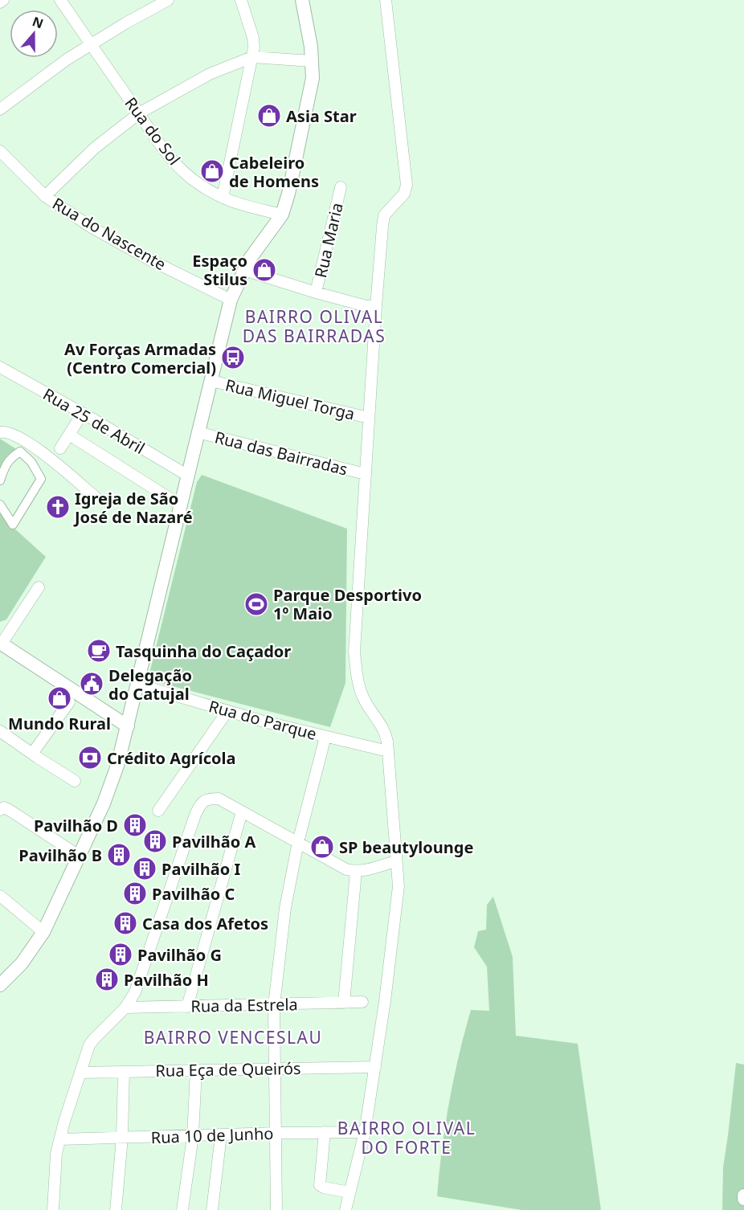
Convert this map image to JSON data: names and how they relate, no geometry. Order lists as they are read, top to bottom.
{
  "streets": {
    "street": [
      "Rua do Sol",
      "Rua do Nascente",
      "Rua Maria",
      "Rua Miguel Torga",
      "Rua 25 de Abril",
      "Rua das Bairradas",
      "Rua do Parque",
      "Rua da Estrela",
      "Rua Eça de Queirós",
      "Rua 10 de Junho"
    ]
  },
  "districts": ["BAIRRO OLIVAL DAS BAIRRADAS", "BAIRRO VENCESLAU", "BAIRRO OLIVAL DO FORTE"],
  "places": {
    "shop": [
      "Asia Star",
      "Cabeleiro de Homens",
      "Espaço Stilus",
      "Mundo Rural",
      "SP beautylounge"
    ],
    "bus stop": ["Av Forças Armadas (Centro Comercial)"],
    "church": ["Igreja de São José de Nazaré"],
    "sports": ["Parque Desportivo 1º Maio"],
    "cafe": ["Tasquinha do Caçador"],
    "public building": ["Delegação do Catujal"],
    "bank": ["Crédito Agrícola"],
    "building": [
      "Pavilhão D",
      "Pavilhão A",
      "Pavilhão B",
      "Pavilhão I",
      "Pavilhão C",
      "Casa dos Afetos",
      "Pavilhão G",
      "Pavilhão H"
    ]
  },
  "north": "top"
}
